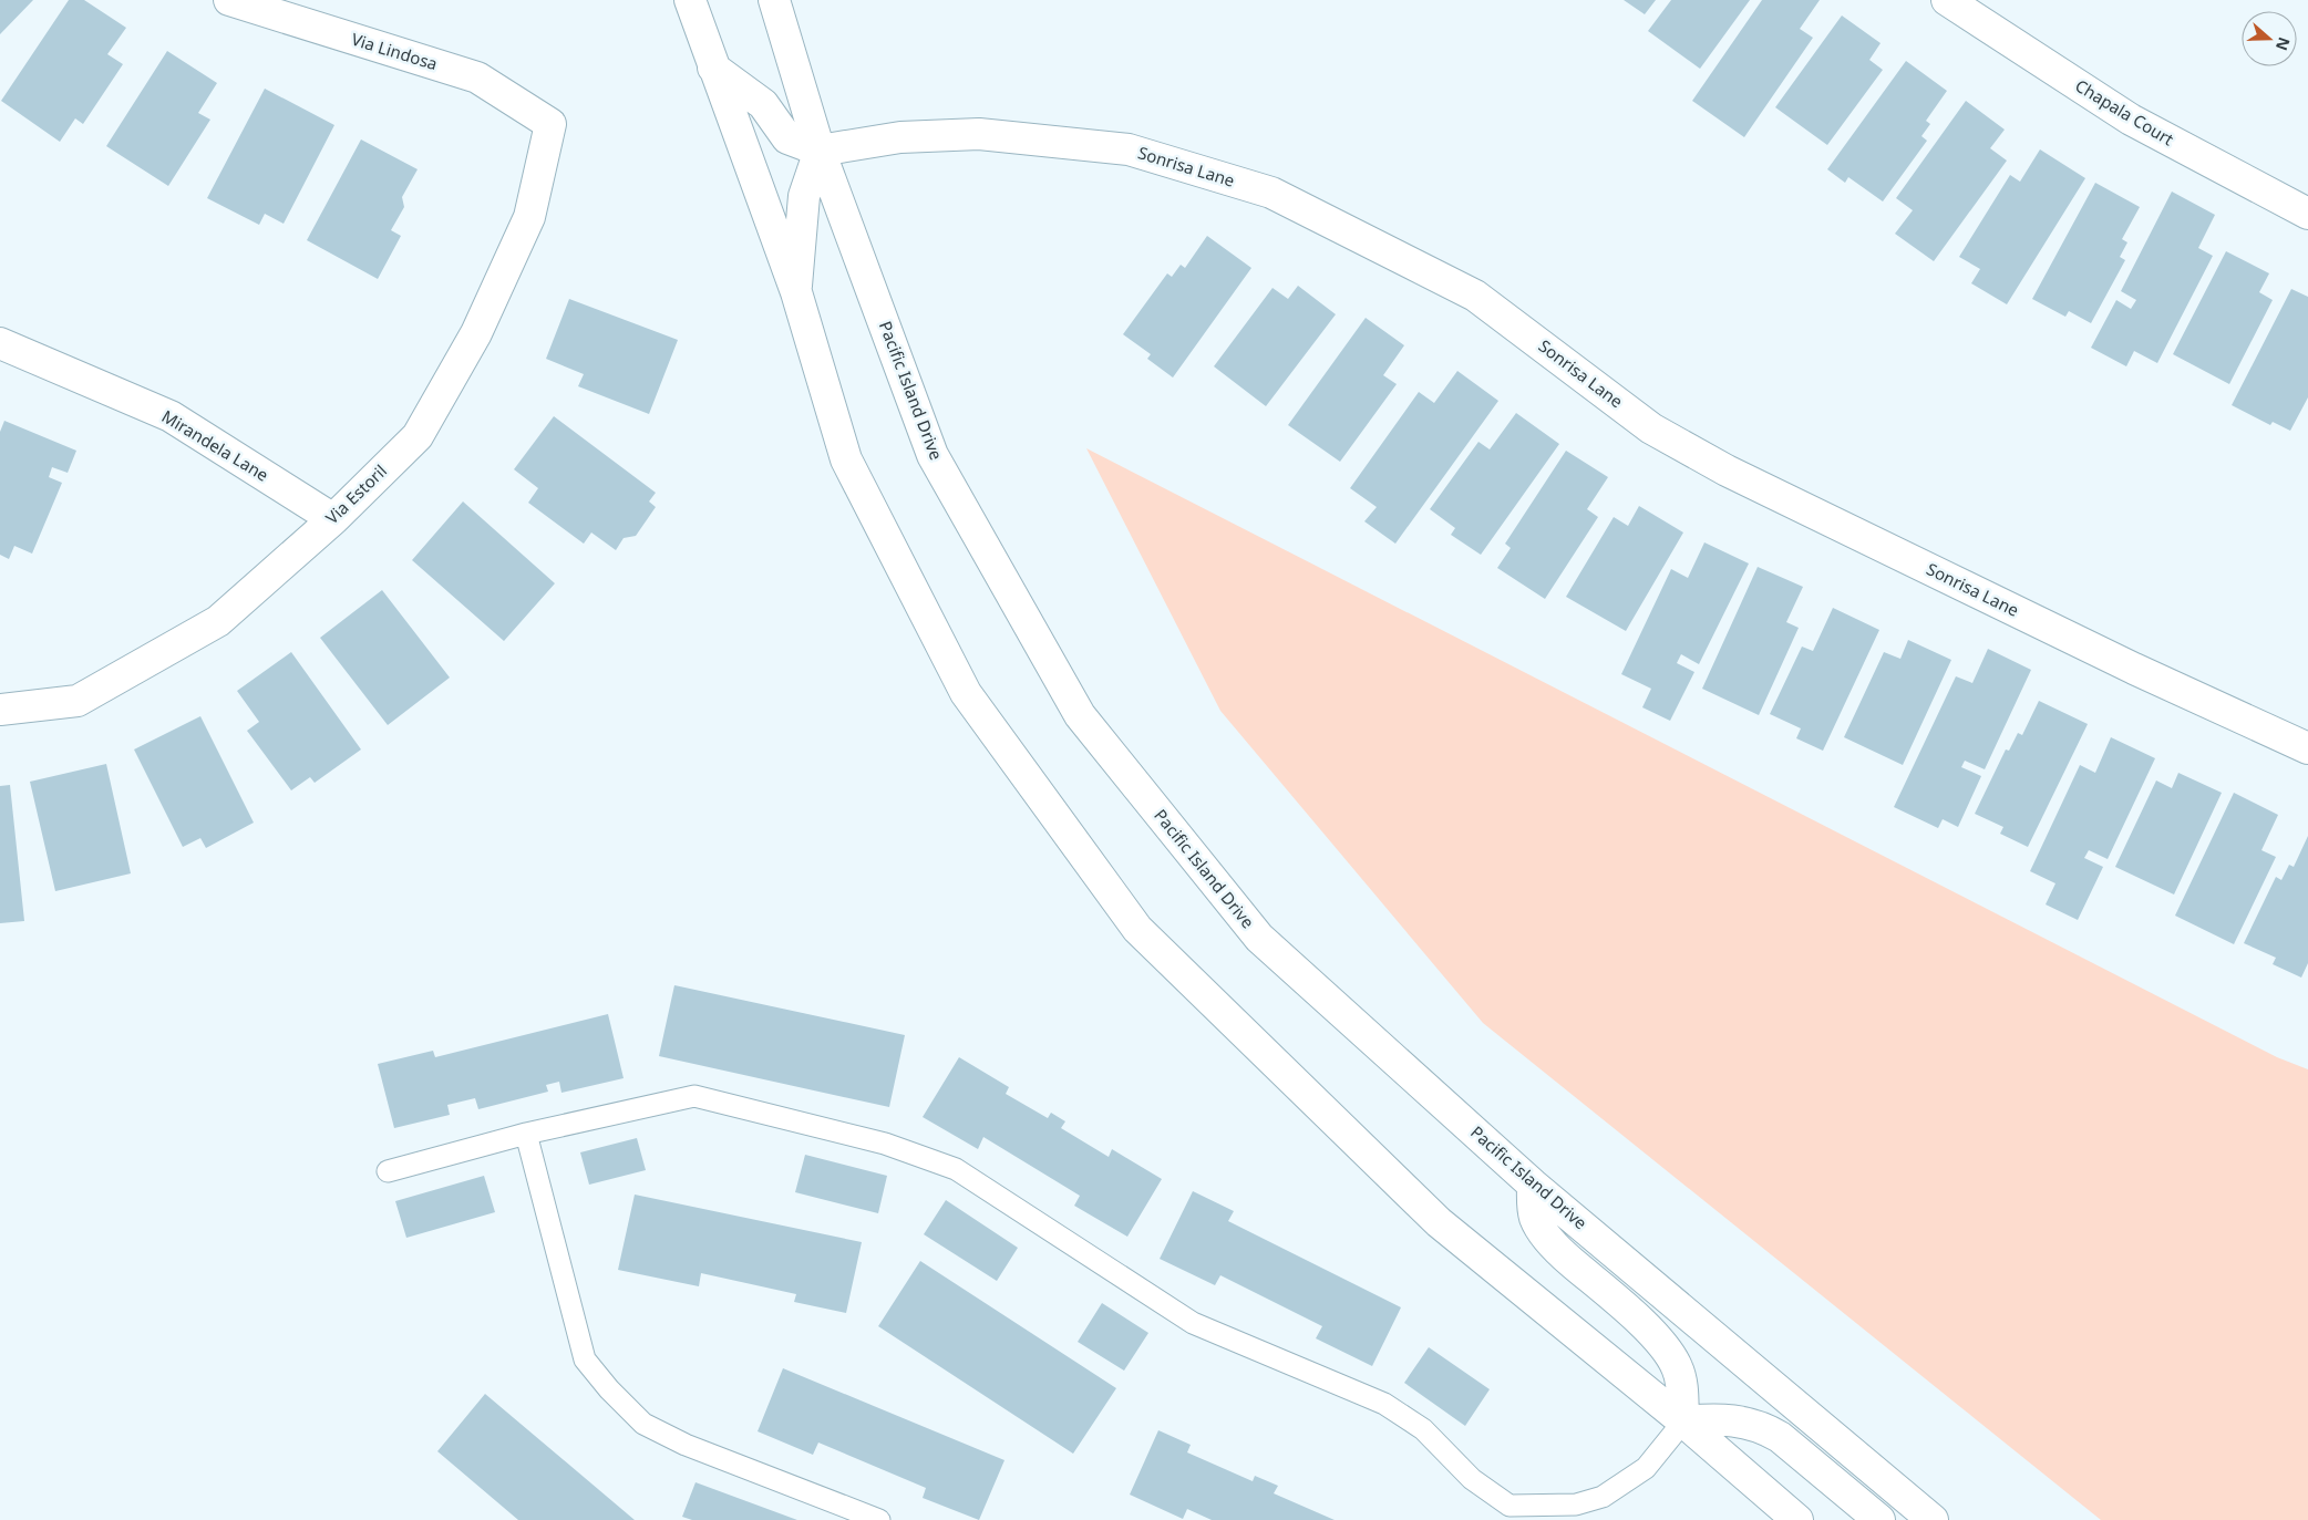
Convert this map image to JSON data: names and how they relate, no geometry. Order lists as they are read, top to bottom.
{
  "streets": {
    "main road": [
      "Via Lindosa",
      "Chapala Court",
      "Sonrisa Lane",
      "Pacific Island Drive",
      "Mirandela Lane",
      "Via Estoril"
    ]
  },
  "crossings": [
    ["Via Lindosa", "Via Estoril"],
    ["Sonrisa Lane", "Pacific Island Drive"],
    ["Mirandela Lane", "Via Estoril"]
  ],
  "north": "right"
}
